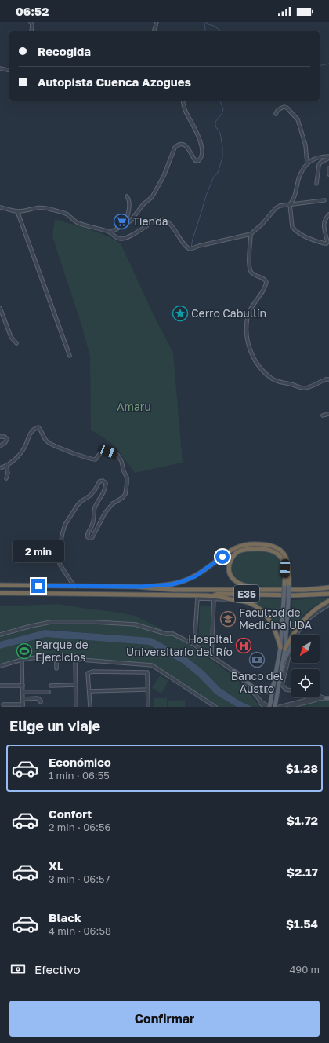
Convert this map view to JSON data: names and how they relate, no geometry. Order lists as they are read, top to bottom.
{
  "streets": {
    "highway": ["E35"]
  },
  "parks": ["Amaru"],
  "places": {
    "supermarket": ["Tienda"],
    "place": ["Cerro Cabullín"],
    "school or university": ["Facultad de Medicina UDA"],
    "hospital": ["Hospital Universitario del Río"],
    "sports": ["Parque de Ejercicios"],
    "bank": ["Banco del Austro"]
  },
  "north": "bottom left",
  "page": {
    "status": "06:52",
    "banner": ["Recogida", "Autopista Cuenca Azogues"],
    "bubble": "2 min",
    "heading": "Elige un viaje",
    "list": [
      {
        "name": "Económico",
        "note": "1 min · 06:55",
        "value": "$1.28"
      },
      {
        "name": "Confort",
        "note": "2 min · 06:56",
        "value": "$1.72"
      },
      {
        "name": "XL",
        "note": "3 min · 06:57",
        "value": "$2.17"
      },
      {
        "name": "Black",
        "note": "4 min · 06:58",
        "value": "$1.54"
      }
    ],
    "pay": ["Efectivo", "490 m"],
    "buttons": "Confirmar"
  }
}
